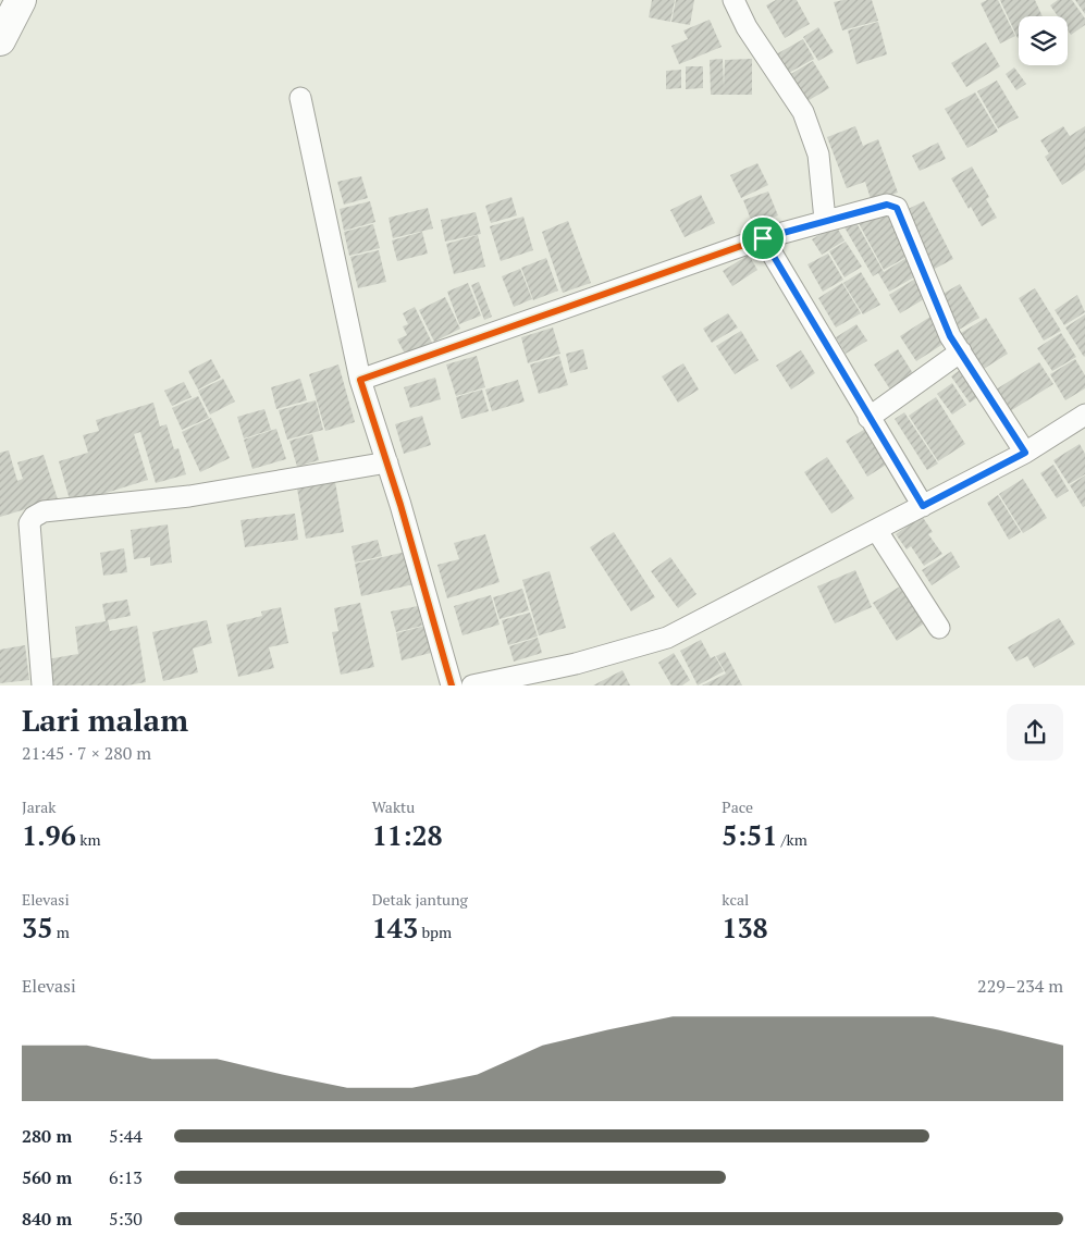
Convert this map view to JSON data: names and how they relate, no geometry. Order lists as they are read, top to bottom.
{
  "page": {
    "heading": ["Lari malam", "21:45 · 7 × 280 m"],
    "stats": [
      ["Jarak", "1.96 km"],
      ["Waktu", "11:28"],
      ["Pace", "5:51 /km"],
      ["Elevasi", "35 m"],
      ["Detak jantung", "143 bpm"],
      ["kcal", "138"]
    ],
    "chart": ["Elevasi", "229–234 m"],
    "list": [
      {
        "name": "280 m",
        "note": "5:44"
      },
      {
        "name": "560 m",
        "note": "6:13"
      },
      {
        "name": "840 m",
        "note": "5:30"
      }
    ]
  }
}
